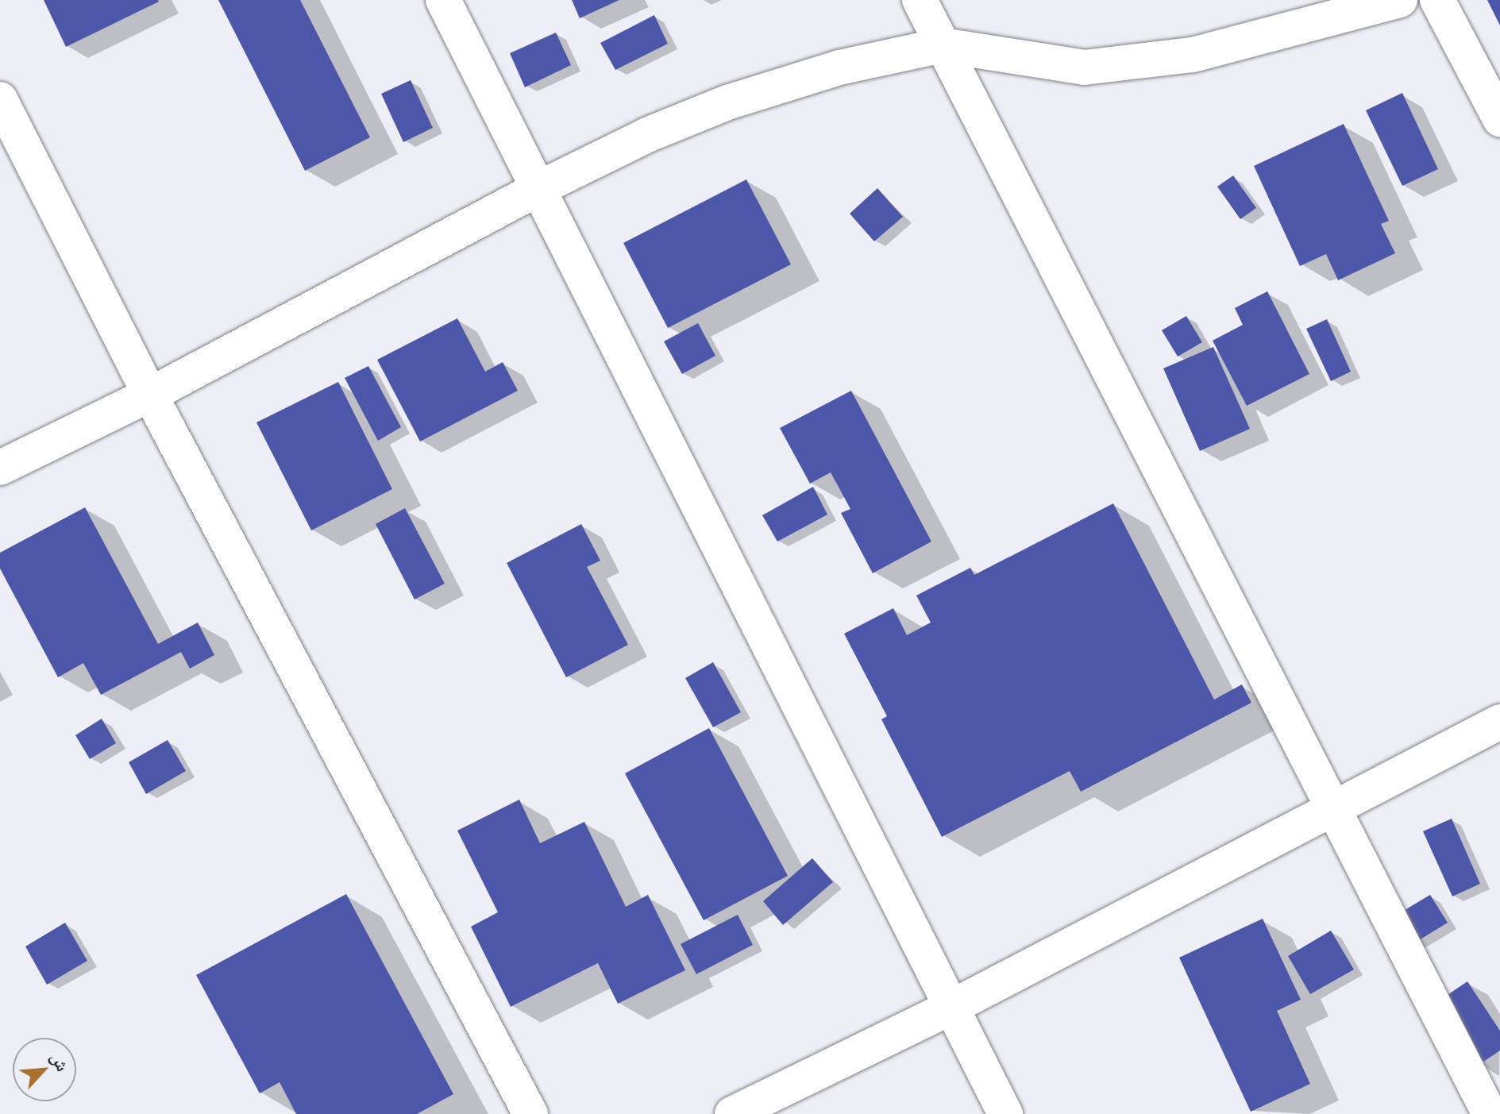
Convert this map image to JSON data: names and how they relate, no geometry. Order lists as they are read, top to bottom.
{
  "north": "top right"
}
